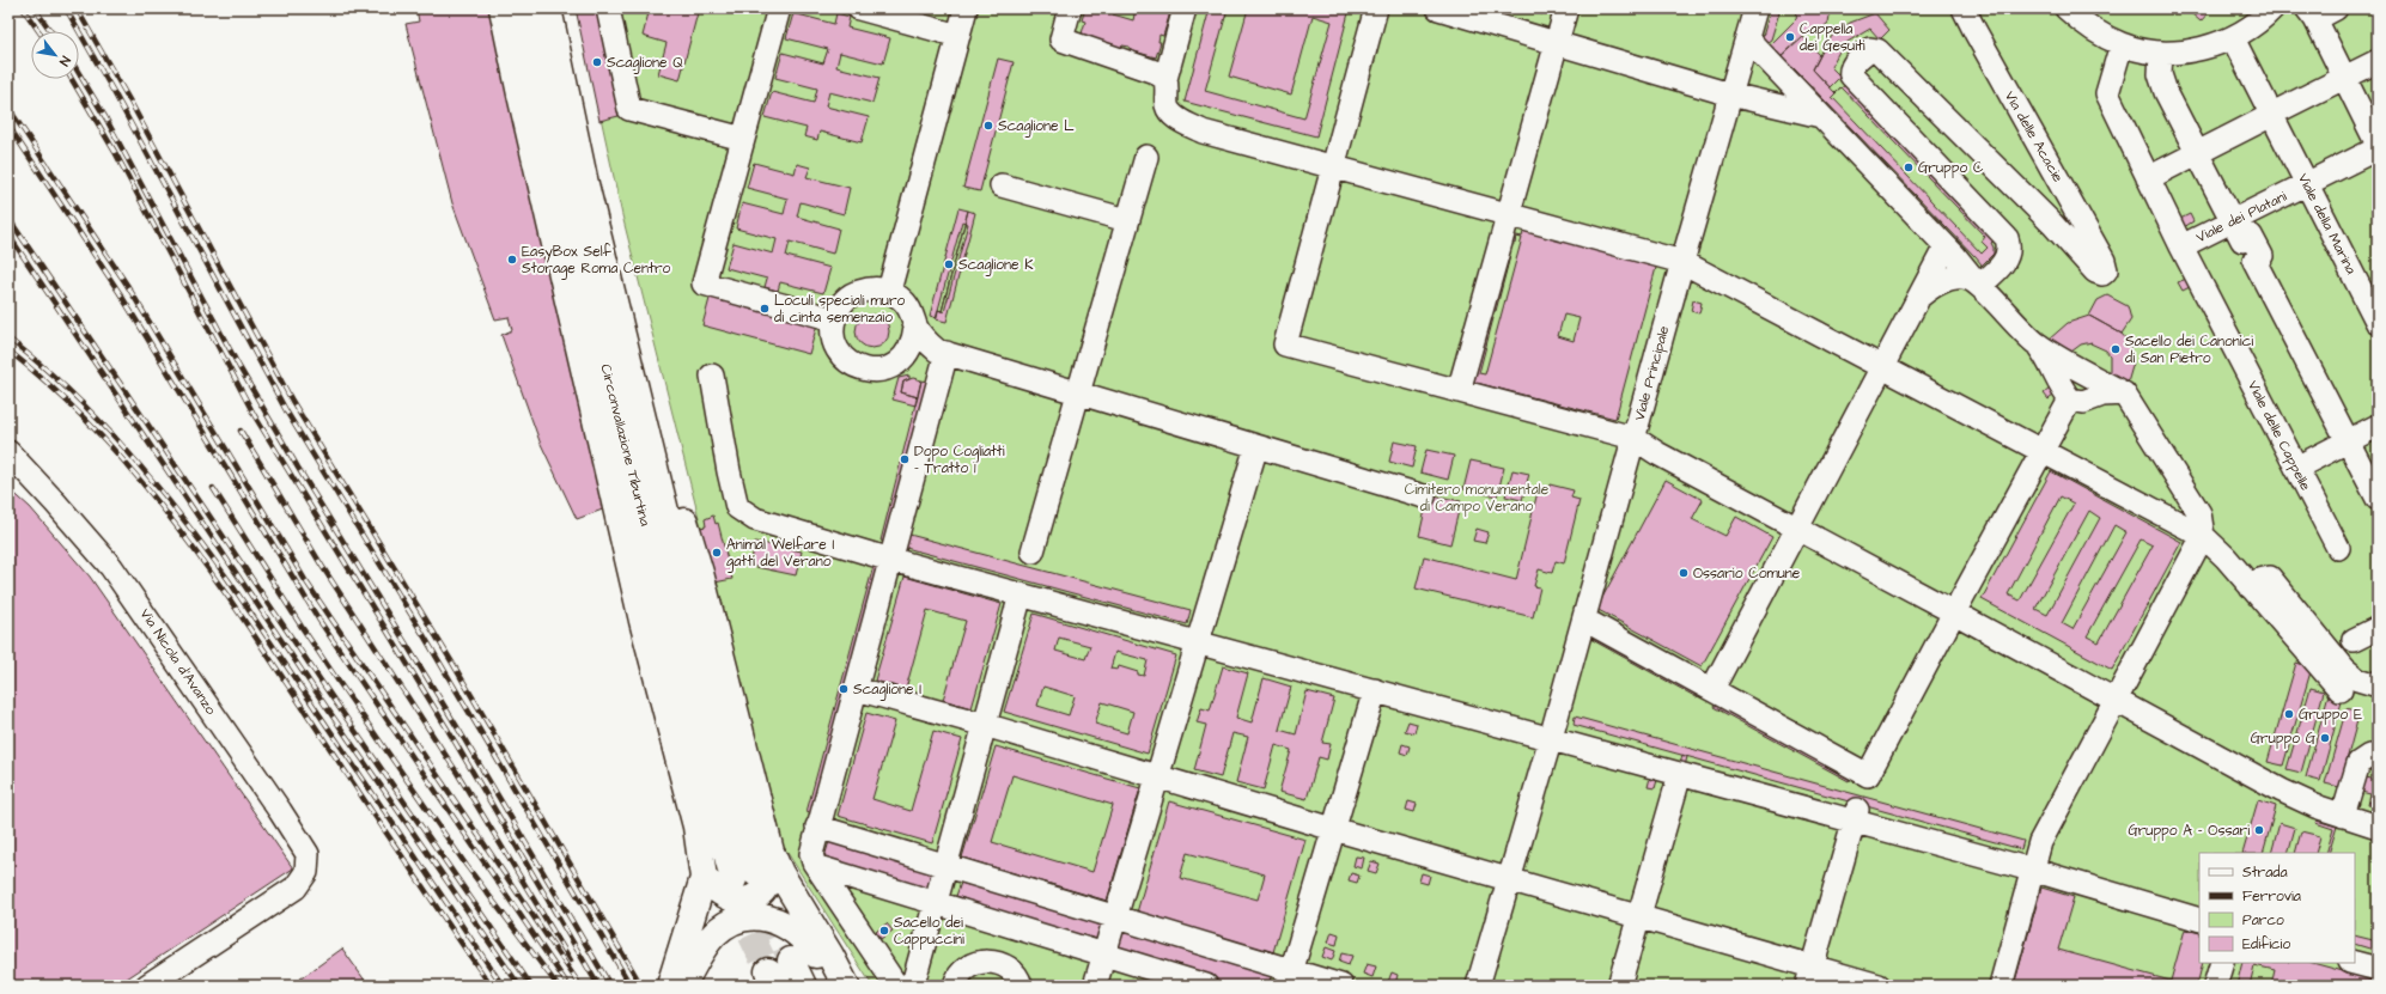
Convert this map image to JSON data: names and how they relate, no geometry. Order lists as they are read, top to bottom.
{
  "streets": {
    "highway": ["Circonvallazione Tiburtina"],
    "street": [
      "Via delle Acacie",
      "Viale dei Platani",
      "Viale della Marina",
      "Viale Principale",
      "Viale delle Cappelle",
      "Via Nicola d'Avanzo"
    ]
  },
  "crossings": [
    ["Viale dei Platani", "Viale della Marina"],
    ["Viale dei Platani", "Viale delle Cappelle"]
  ],
  "parks": ["Cimitero monumentale di Campo Verano"],
  "places": [
    "Cappella dei Gesuiti",
    "Scaglione Q",
    "Scaglione L",
    "Gruppo C",
    "EasyBox Self Storage Roma Centro",
    "Scaglione K",
    "Loculi speciali muro di cinta semenzaio",
    "Sacello dei Canonici di San Pietro",
    "Dopo Cogliatti - Tratto 1",
    "Animal Welfare I gatti del Verano",
    "Ossario Comune",
    "Scaglione I",
    "Gruppo E",
    "Gruppo G",
    "Gruppo A - Ossari",
    "Sacello dei Cappuccini"
  ],
  "legend": [
    "Strada",
    "Ferrovia",
    "Parco",
    "Edificio"
  ],
  "north": "bottom right"
}
